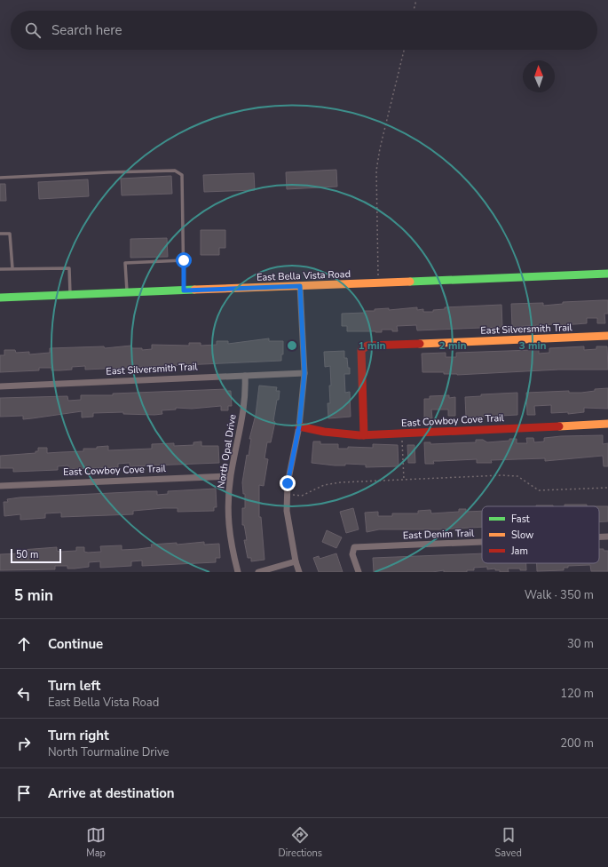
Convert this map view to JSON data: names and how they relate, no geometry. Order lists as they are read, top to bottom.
{
  "streets": {
    "street": [
      "East Bella Vista Road",
      "East Silversmith Trail",
      "East Cowboy Cove Trail",
      "North Opal Drive",
      "East Denim Trail"
    ]
  },
  "crossings": [
    ["East Silversmith Trail", "East Cowboy Cove Trail"],
    ["East Silversmith Trail", "North Opal Drive"],
    ["East Cowboy Cove Trail", "North Opal Drive"]
  ],
  "legend": ["Fast", "Slow", "Jam"],
  "scale_bar": "50 m",
  "north": "top",
  "page": {
    "search": "Search here",
    "scale": "50 m",
    "heading": ["5 min", "Walk · 350 m"],
    "list": [
      ["Continue", "30 m"],
      ["Turn left", "East Bella Vista Road", "120 m"],
      ["Turn right", "North Tourmaline Drive", "200 m"],
      "Arrive at destination"
    ],
    "nav": ["Map", "Directions", "Saved"]
  },
  "rings": ["1 min", "2 min", "3 min"]
}
